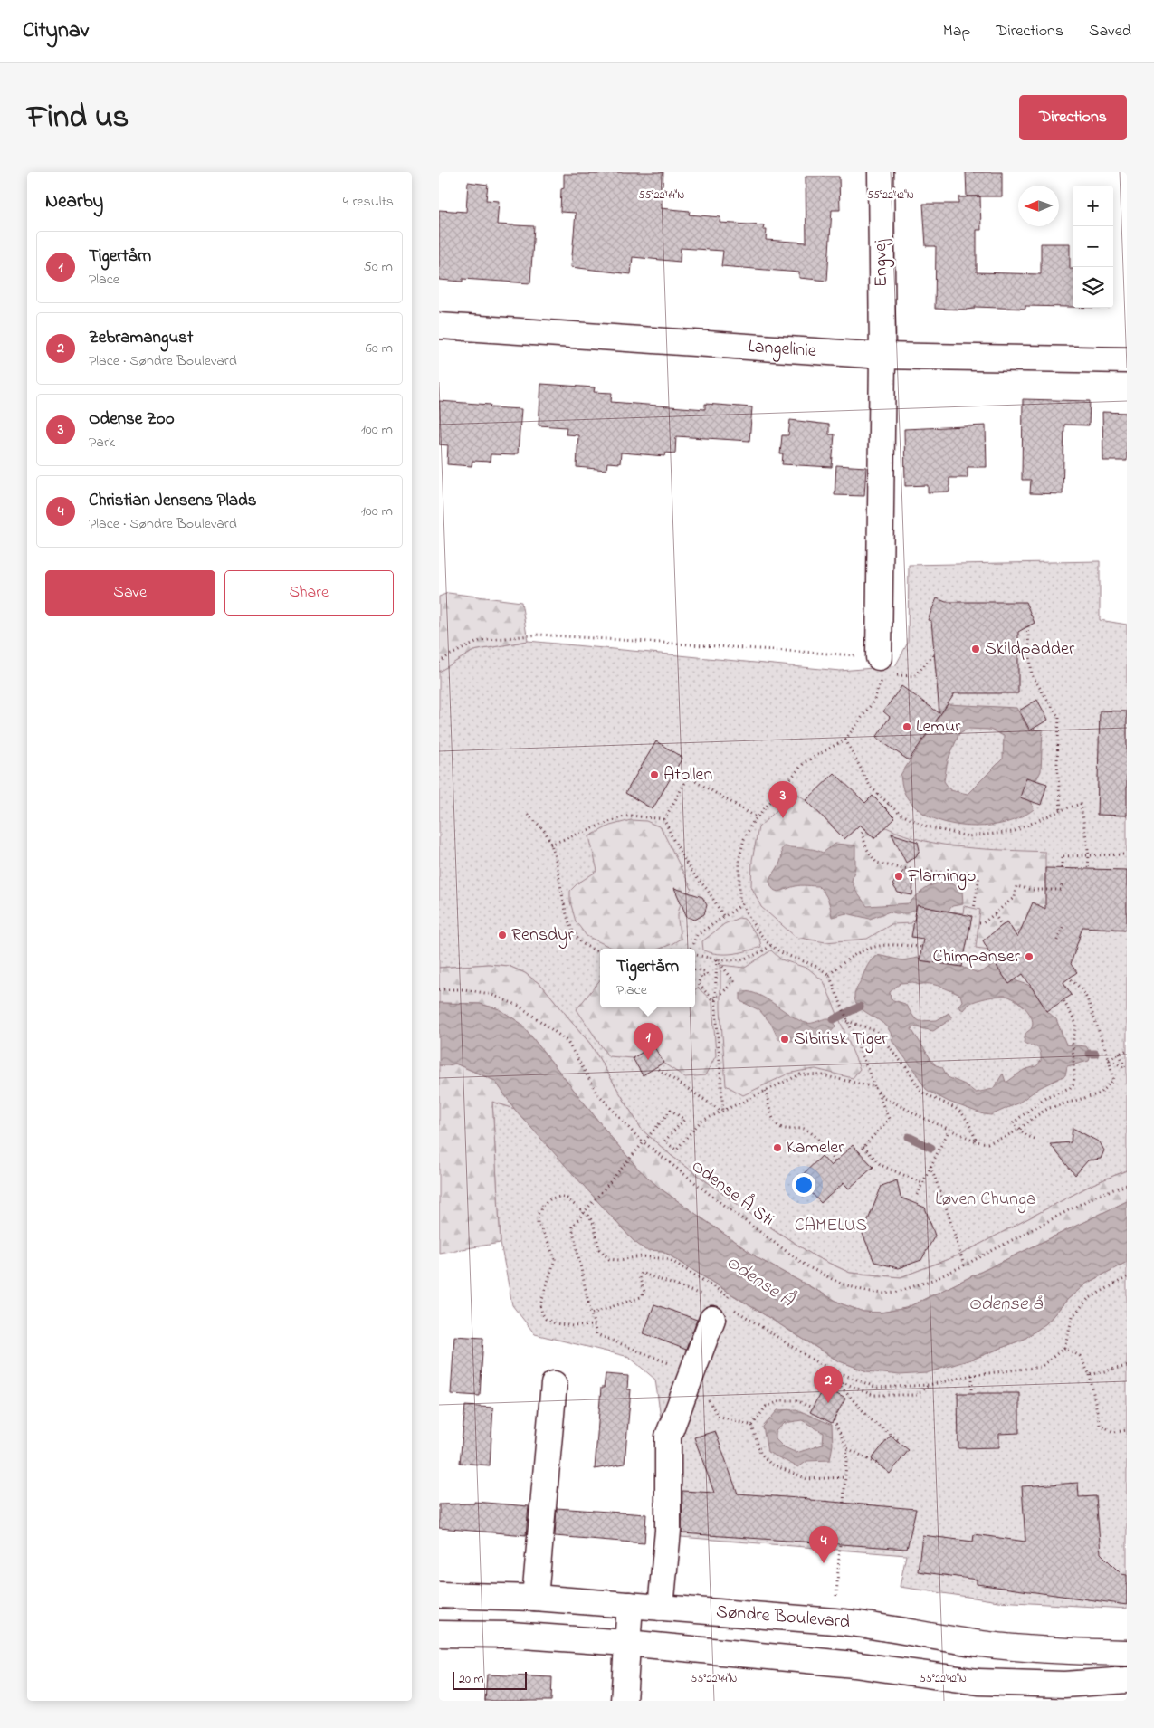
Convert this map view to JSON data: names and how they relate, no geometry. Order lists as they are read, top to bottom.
{
  "streets": {
    "main road": ["Engvej", "Langelinie", "Søndre Boulevard"],
    "path": ["Odense Å Sti"]
  },
  "crossings": [
    ["Engvej", "Langelinie"]
  ],
  "water": ["Odense Å", "Odense å"],
  "parks": ["Løven Chunga", "CAMELUS"],
  "places": [
    "Skildpadder",
    "Lemur",
    "Atollen",
    "Flamingo",
    "Rensdyr",
    "Chimpanser",
    "Sibirisk Tiger",
    "Kameler"
  ],
  "scale_bar": "20 m",
  "north": "left",
  "page": {
    "header": "Citynav",
    "nav": ["Map", "Directions", "Saved"],
    "title": "Find us",
    "buttons": [
      "Directions",
      ["Save", "Share"]
    ],
    "heading": ["Nearby", "4 results"],
    "map_buttons": ["+", "−"],
    "list": [
      {
        "mark": "1",
        "name": "Tigertårn",
        "note": "Place",
        "value": "50 m"
      },
      {
        "mark": "2",
        "name": "Zebramangust",
        "note": "Place · Søndre Boulevard",
        "value": "60 m"
      },
      {
        "mark": "3",
        "name": "Odense Zoo",
        "note": "Park",
        "value": "100 m"
      },
      {
        "mark": "4",
        "name": "Christian Jensens Plads",
        "note": "Place · Søndre Boulevard",
        "value": "100 m"
      }
    ],
    "pins": [
      "3",
      "1",
      "2",
      "4"
    ],
    "popup": ["Tigertårn", "Place"],
    "scale": "20 m"
  },
  "coordinates": ["55°22'44\"N", "55°22'42\"N"]
}
